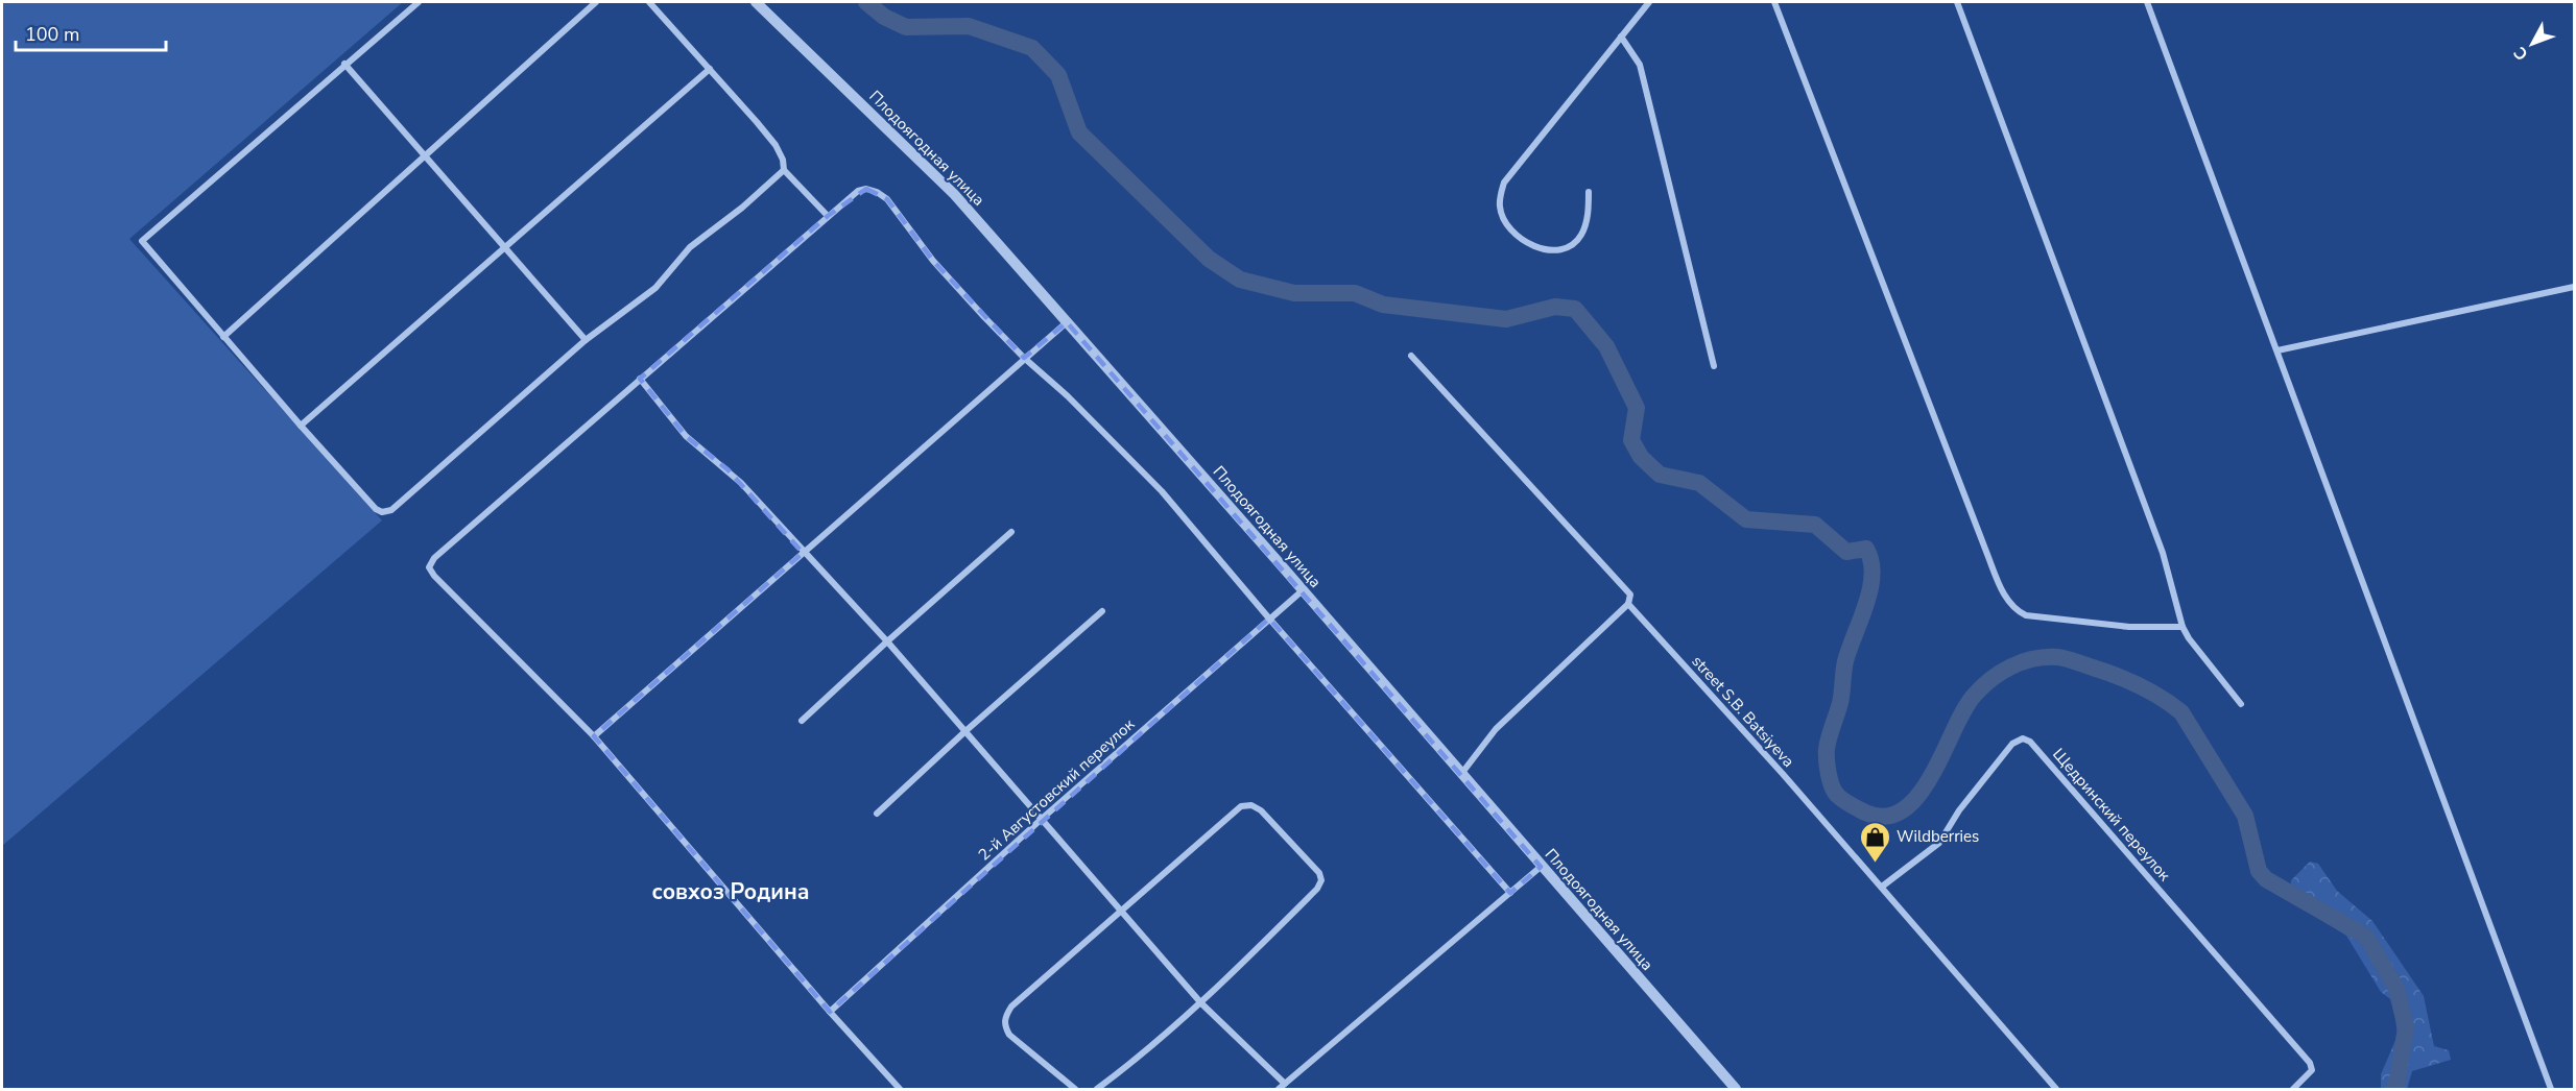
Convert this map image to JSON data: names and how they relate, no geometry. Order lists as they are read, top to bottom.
{
  "streets": {
    "street": [
      "Плодоягодная улица",
      "street S.B. Batsiyeva",
      "2-й Августовский переулок",
      "Щедринский переулок"
    ]
  },
  "crossings": [
    ["Плодоягодная улица", "2-й Августовский переулок"],
    ["street S.B. Batsiyeva", "Щедринский переулок"]
  ],
  "districts": ["совхоз Родина"],
  "places": {
    "shop": ["Wildberries"]
  },
  "scale_bar": "100 m",
  "north": "bottom left"
}
